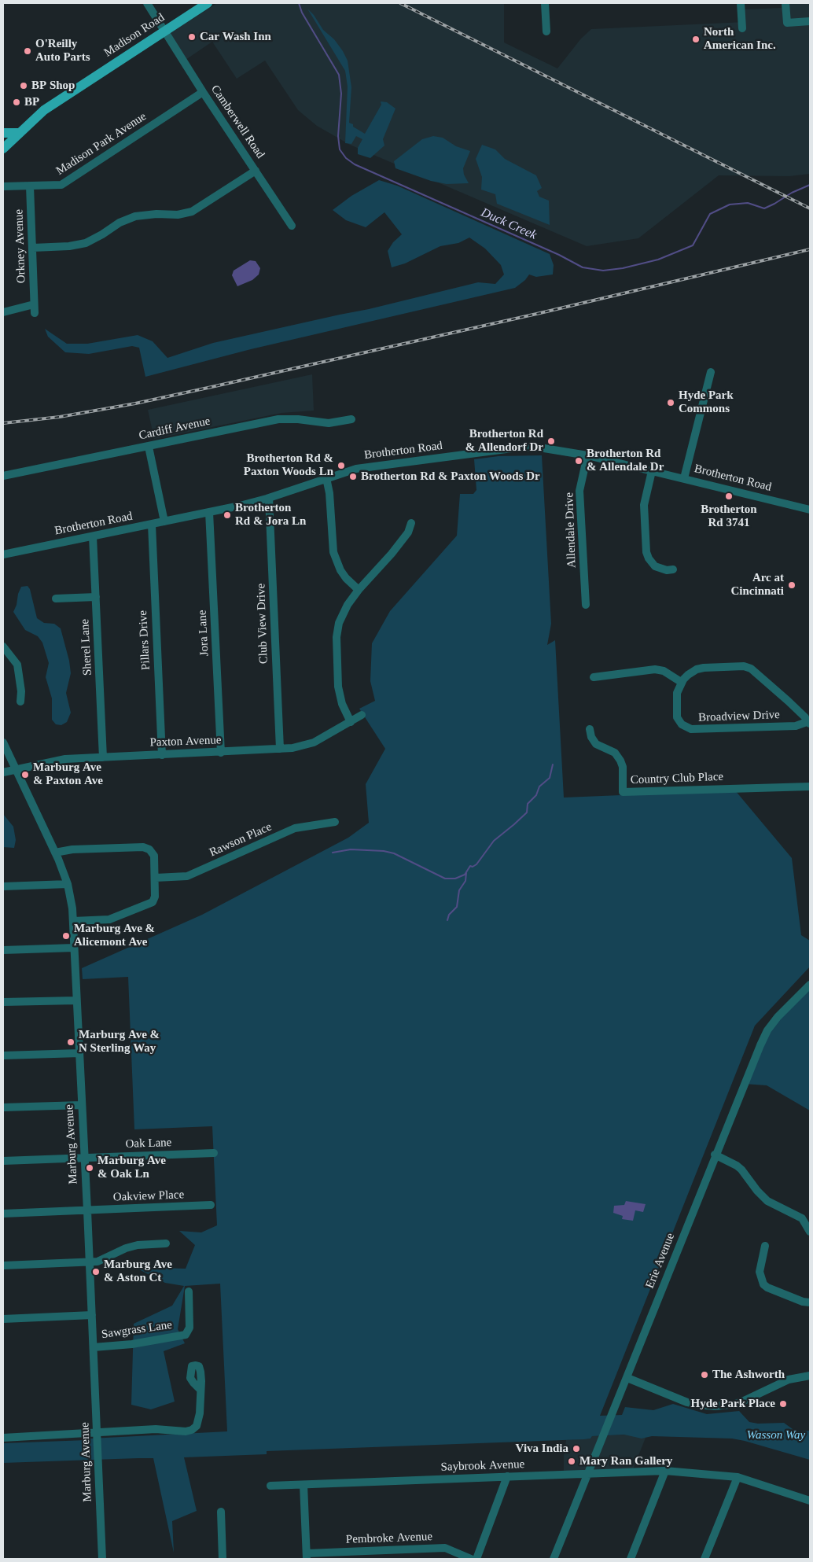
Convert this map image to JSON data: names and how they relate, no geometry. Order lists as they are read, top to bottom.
{
  "streets": {
    "main road": ["Madison Road"],
    "street": [
      "Camberwell Road",
      "Madison Park Avenue",
      "Orkney Avenue",
      "Cardiff Avenue",
      "Brotherton Road",
      "Allendale Drive",
      "Club View Drive",
      "Jora Lane",
      "Pillars Drive",
      "Sherel Lane",
      "Broadview Drive",
      "Paxton Avenue",
      "Country Club Place",
      "Rawson Place",
      "Oak Lane",
      "Marburg Avenue",
      "Oakview Place",
      "Erie Avenue",
      "Sawgrass Lane",
      "Saybrook Avenue",
      "Pembroke Avenue"
    ]
  },
  "crossings": [
    ["Madison Road", "Camberwell Road"],
    ["Camberwell Road", "Madison Park Avenue"],
    ["Madison Park Avenue", "Orkney Avenue"],
    ["Brotherton Road", "Allendale Drive"],
    ["Brotherton Road", "Club View Drive"],
    ["Brotherton Road", "Jora Lane"],
    ["Brotherton Road", "Pillars Drive"],
    ["Brotherton Road", "Sherel Lane"],
    ["Club View Drive", "Paxton Avenue"],
    ["Jora Lane", "Paxton Avenue"],
    ["Pillars Drive", "Paxton Avenue"],
    ["Sherel Lane", "Paxton Avenue"],
    ["Paxton Avenue", "Marburg Avenue"],
    ["Oak Lane", "Marburg Avenue"],
    ["Marburg Avenue", "Oakview Place"],
    ["Marburg Avenue", "Sawgrass Lane"],
    ["Erie Avenue", "Saybrook Avenue"]
  ],
  "water": ["Duck Creek"],
  "parks": ["Wasson Way"],
  "places": [
    "Car Wash Inn",
    "North American Inc.",
    "O'Reilly Auto Parts",
    "BP Shop",
    "BP",
    "Hyde Park Commons",
    "Brotherton Rd & Allendorf Dr",
    "Brotherton Rd & Allendale Dr",
    "Brotherton Rd & Paxton Woods Ln",
    "Brotherton Rd & Paxton Woods Dr",
    "Brotherton Rd 3741",
    "Brotherton Rd & Jora Ln",
    "Arc at Cincinnati",
    "Marburg Ave & Paxton Ave",
    "Marburg Ave & Alicemont Ave",
    "Marburg Ave & N Sterling Way",
    "Marburg Ave & Oak Ln",
    "Marburg Ave & Aston Ct",
    "The Ashworth",
    "Hyde Park Place",
    "Viva India",
    "Mary Ran Gallery"
  ]
}
